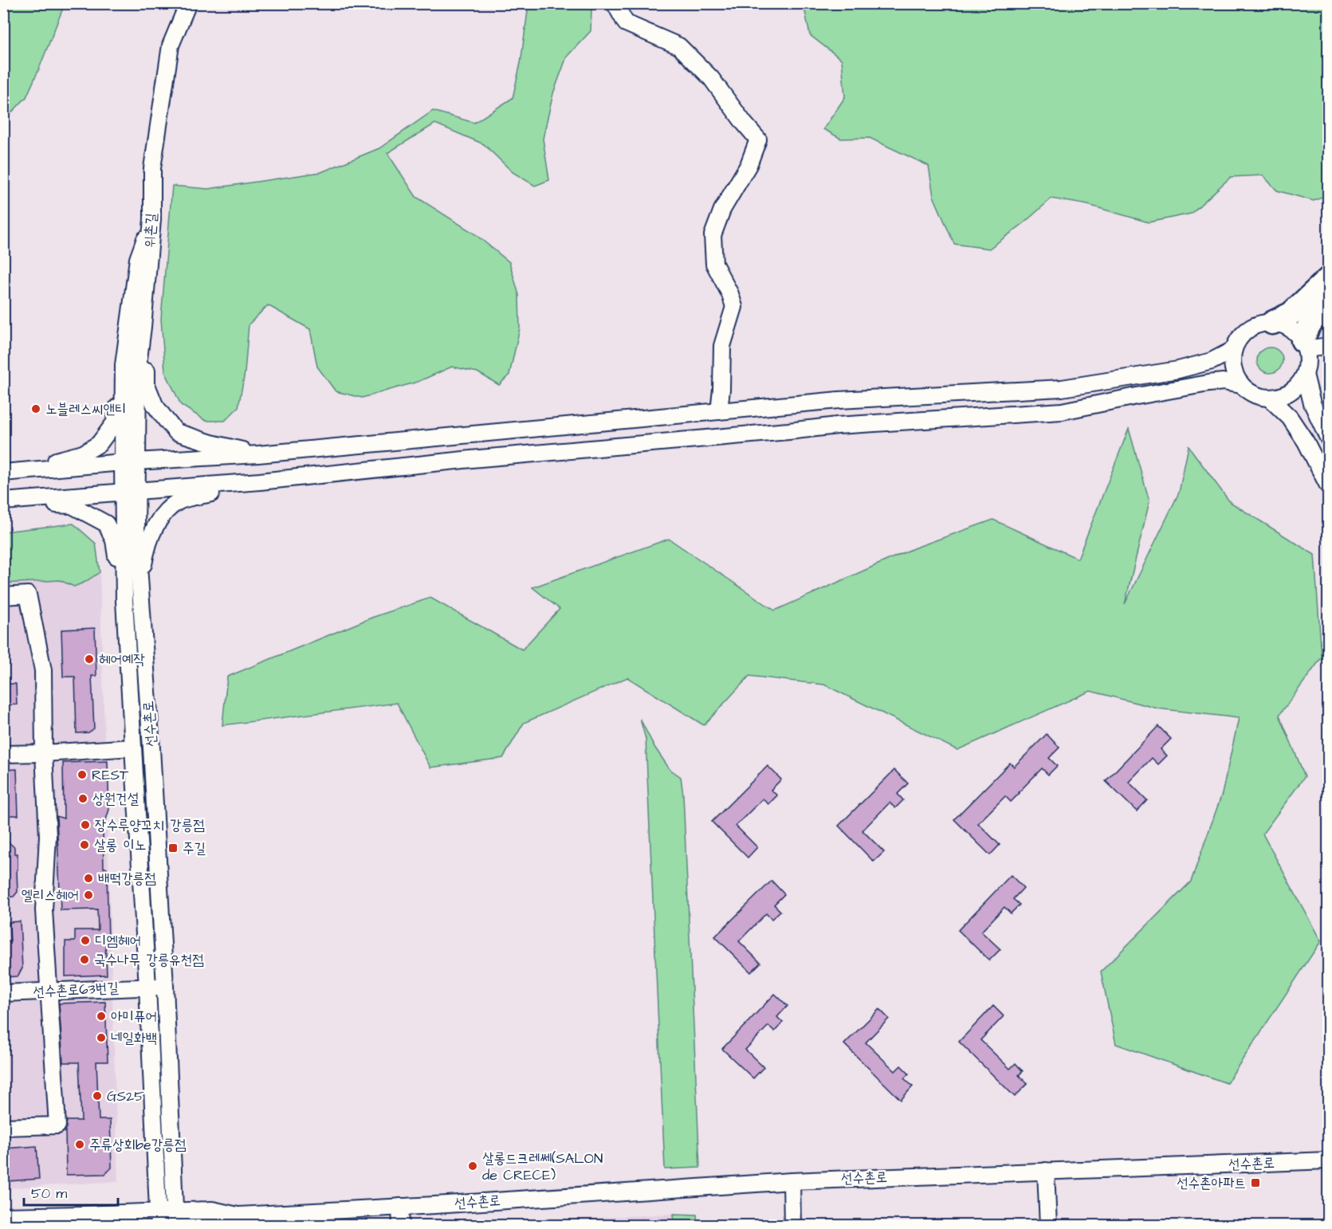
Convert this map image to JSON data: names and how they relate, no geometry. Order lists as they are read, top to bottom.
{
  "streets": {
    "street": ["위촌길", "선수촌로", "선수촌로63번길"]
  },
  "crossings": [
    ["위촌길", "선수촌로"],
    ["선수촌로", "선수촌로63번길"]
  ],
  "places": {
    "other": [
      "노블레스씨앤티",
      "헤어예작",
      "REST",
      "상원건설",
      "장수루양꼬치 강릉점",
      "살롱 이노",
      "배떡강릉점",
      "엘리스헤어",
      "디엠헤어",
      "국수나무 강릉유천점",
      "아미퓨어",
      "네일화백",
      "GS25",
      "주류상회be강릉점",
      "살롱드크레쎄(SALON de CRECE)"
    ],
    "transit": ["주길", "선수촌아파트"]
  },
  "scale_bar": "50 m"
}
